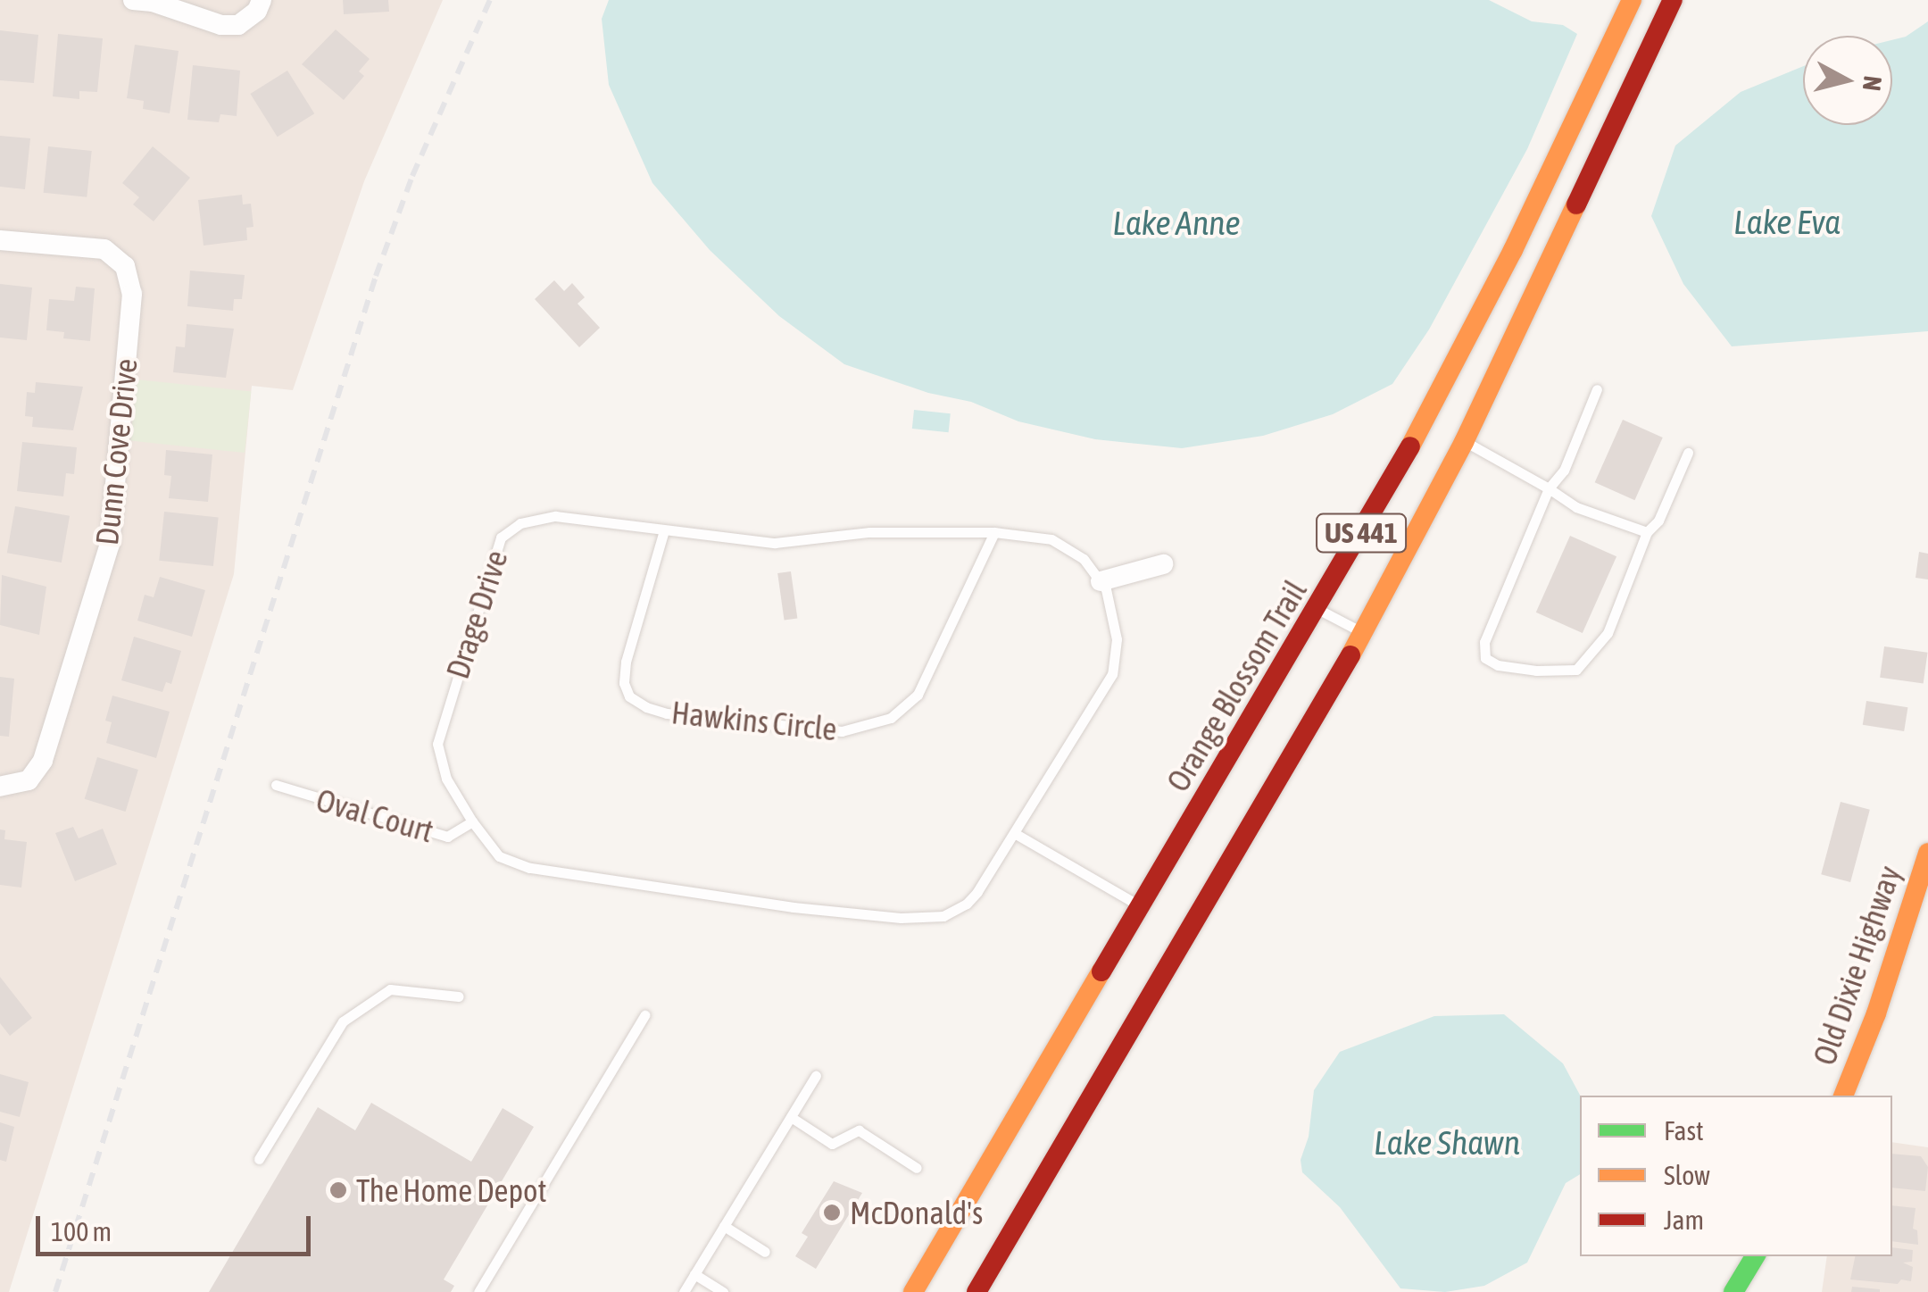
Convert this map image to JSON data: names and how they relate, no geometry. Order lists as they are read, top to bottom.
{
  "streets": {
    "main road": ["US 441", "Orange Blossom Trail", "Old Dixie Highway"],
    "street": ["Dunn Cove Drive"],
    "lane": ["Drage Drive", "Hawkins Circle", "Oval Court"]
  },
  "crossings": [
    ["Drage Drive", "Hawkins Circle"],
    ["Drage Drive", "Oval Court"]
  ],
  "water": ["Lake Eva", "Lake Anne", "Lake Shawn"],
  "places": ["The Home Depot", "McDonald's"],
  "legend": ["Fast", "Slow", "Jam"],
  "scale_bar": "100 m",
  "north": "right"
}
